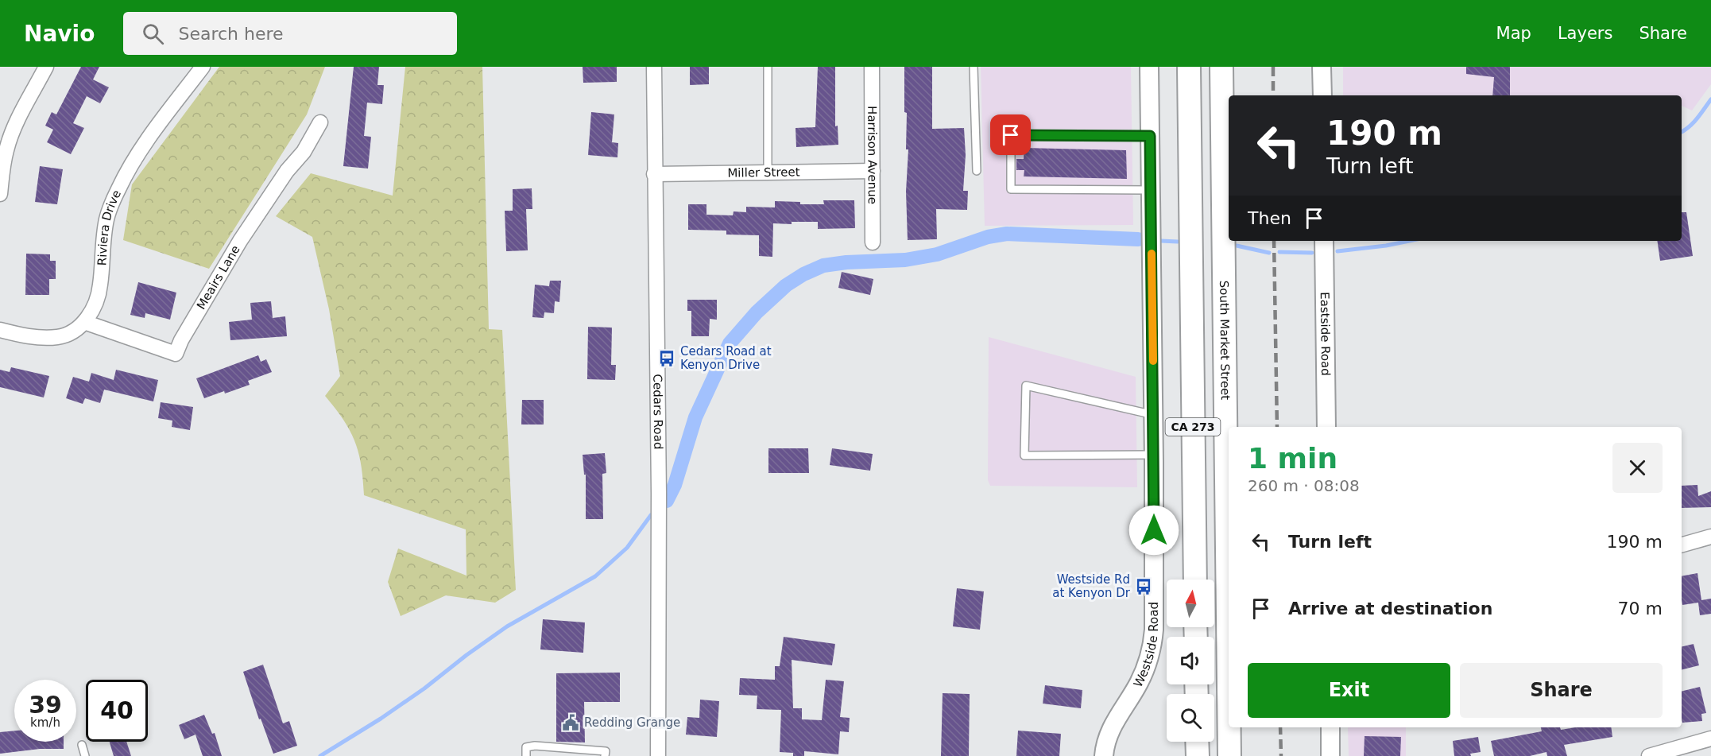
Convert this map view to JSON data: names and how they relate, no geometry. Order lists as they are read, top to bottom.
{
  "streets": {
    "main road": ["South Market Street", "CA 273"],
    "street": [
      "Harrison Avenue",
      "Miller Street",
      "Riviera Drive",
      "Meairs Lane",
      "Eastside Road",
      "Cedars Road",
      "Westside Road"
    ]
  },
  "crossings": [
    ["Harrison Avenue", "Miller Street"],
    ["Miller Street", "Cedars Road"],
    ["Riviera Drive", "Meairs Lane"]
  ],
  "places": {
    "bus stop": ["Cedars Road at Kenyon Drive", "Westside Rd at Kenyon Dr"],
    "public building": ["Redding Grange"]
  },
  "north": "top",
  "page": {
    "header": "Navio",
    "search": "Search here",
    "nav": ["Map", "Layers", "Share"],
    "turn": ["190 m", "Turn left"],
    "then": "Then",
    "heading": ["1 min", "260 m · 08:08"],
    "list": [
      {
        "name": "Turn left",
        "value": "190 m"
      },
      {
        "name": "Arrive at destination",
        "value": "70 m"
      }
    ],
    "buttons": ["Exit", "Share"],
    "speed": "39 km/h",
    "limit": "40"
  }
}
